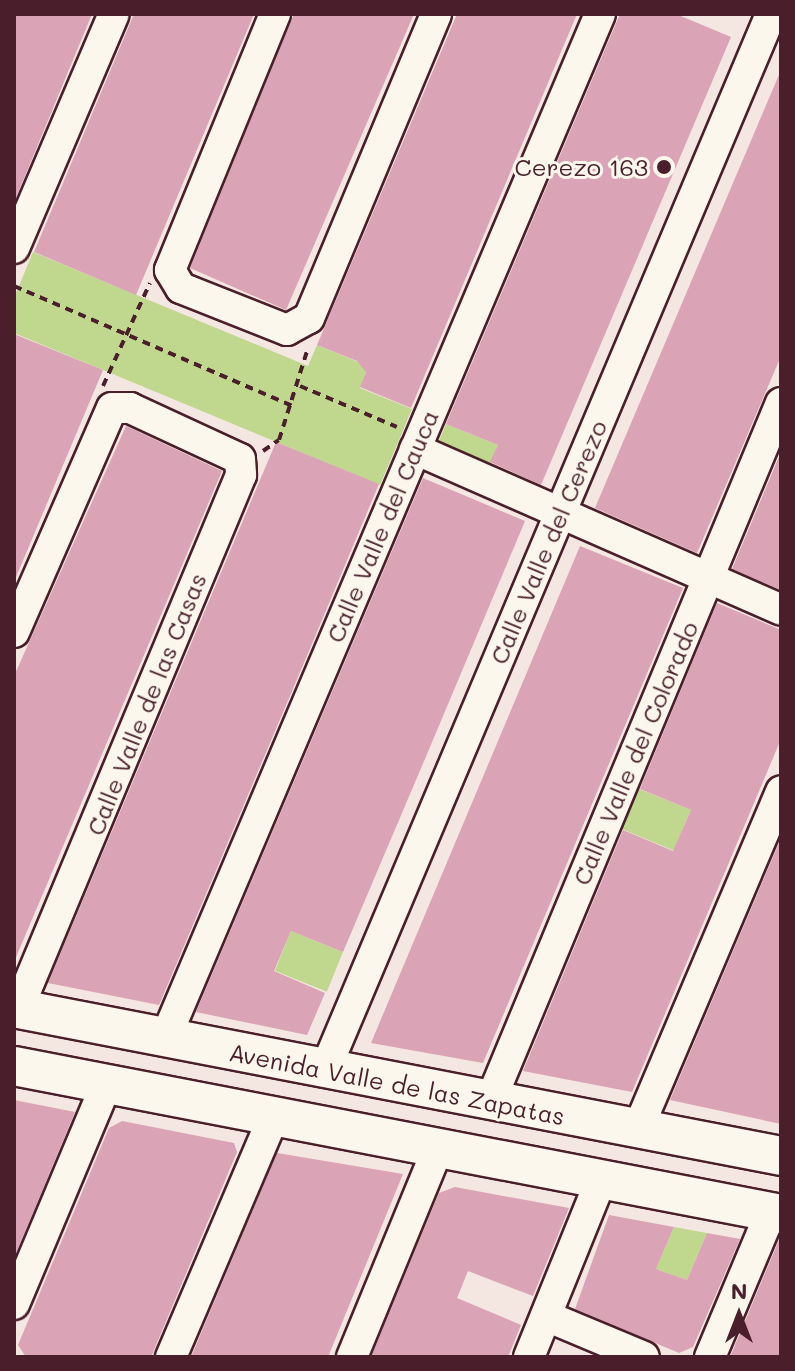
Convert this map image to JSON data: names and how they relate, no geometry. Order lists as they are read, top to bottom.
{
  "streets": {
    "main road": ["Avenida Valle de las Zapatas"],
    "street": [
      "Calle Valle del Cauca",
      "Calle Valle del Cerezo",
      "Calle Valle de las Casas",
      "Calle Valle del Colorado"
    ]
  },
  "crossings": [
    ["Calle Valle del Cauca", "Avenida Valle de las Zapatas"],
    ["Calle Valle del Cerezo", "Avenida Valle de las Zapatas"],
    ["Calle Valle de las Casas", "Avenida Valle de las Zapatas"],
    ["Calle Valle del Colorado", "Avenida Valle de las Zapatas"]
  ],
  "places": ["Cerezo 163"],
  "north": "top"
}
